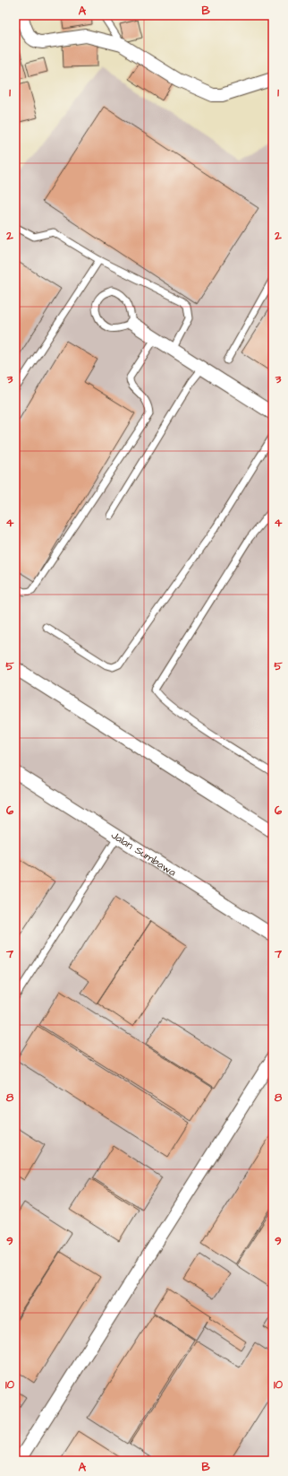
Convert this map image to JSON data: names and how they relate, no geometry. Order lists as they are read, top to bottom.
{
  "streets": {
    "street": ["Jalan Sumbawa"]
  },
  "grid": {
    "columns": ["A", "B"],
    "rows": [
      "1",
      "2",
      "3",
      "4",
      "5",
      "6",
      "7",
      "8",
      "9",
      "10"
    ]
  }
}
